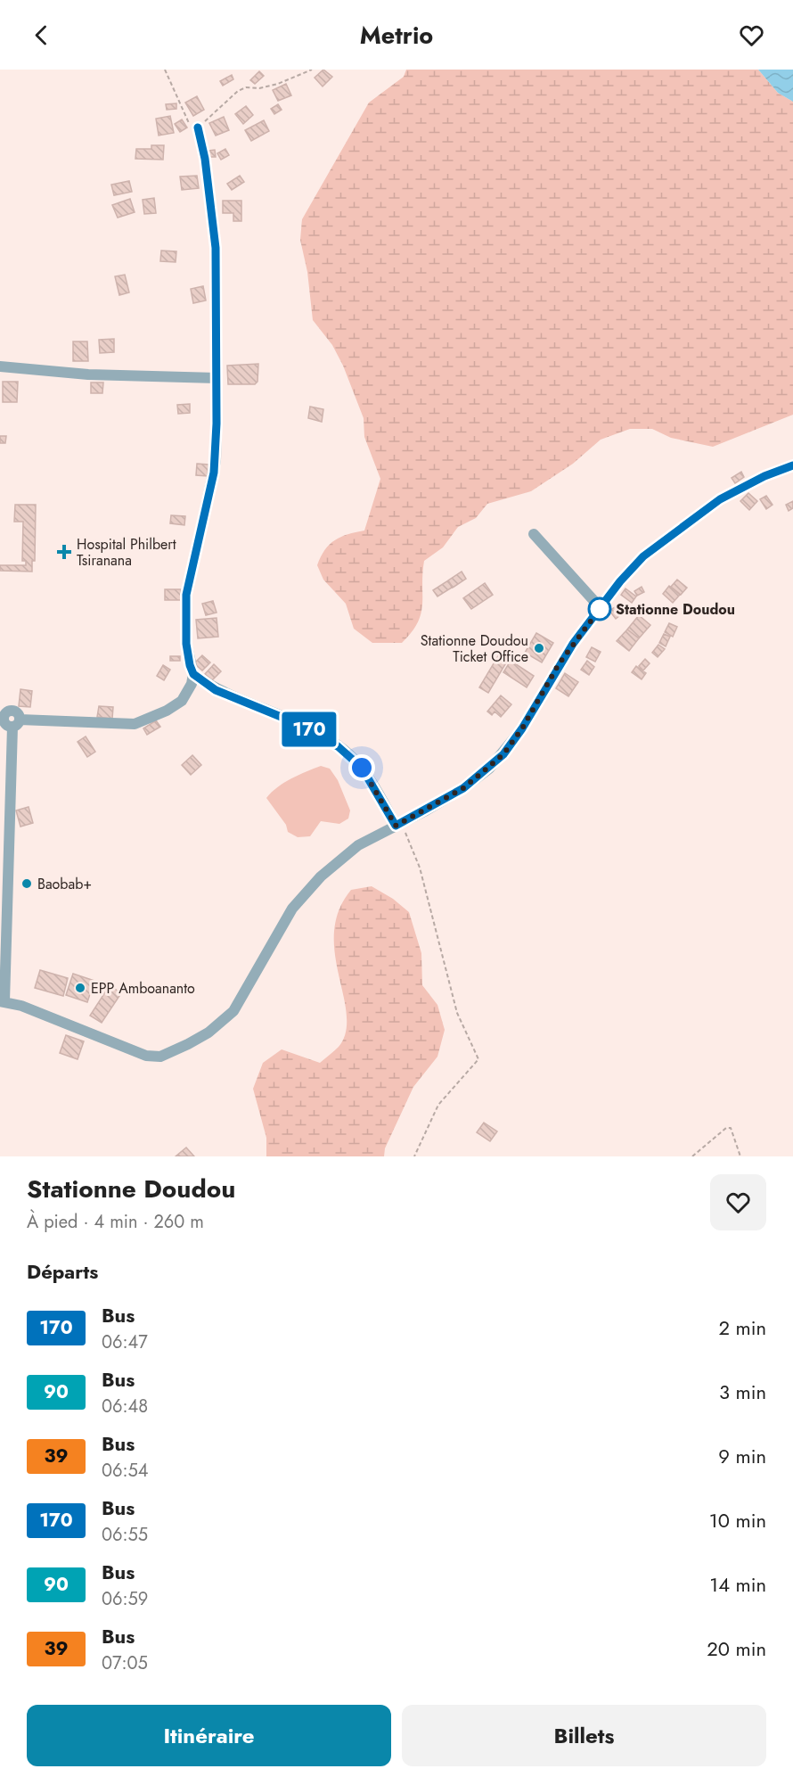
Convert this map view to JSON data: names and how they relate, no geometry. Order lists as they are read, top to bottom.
{
  "places": {
    "health": ["Hospital Philbert Tsiranana"],
    "other": [
      "Stationne Doudou",
      "Stationne Doudou Ticket Office",
      "Baobab+",
      "EPP Amboananto"
    ]
  },
  "lines": ["bus line 170"],
  "page": {
    "header": "Metrio",
    "on_map": "170",
    "heading": [
      ["Stationne Doudou", "À pied · 4 min · 260 m"],
      "Départs"
    ],
    "list": [
      {
        "mark": "170",
        "name": "Bus",
        "note": "06:47",
        "value": "2 min"
      },
      {
        "mark": "90",
        "name": "Bus",
        "note": "06:48",
        "value": "3 min"
      },
      {
        "mark": "39",
        "name": "Bus",
        "note": "06:54",
        "value": "9 min"
      },
      {
        "mark": "170",
        "name": "Bus",
        "note": "06:55",
        "value": "10 min"
      },
      {
        "mark": "90",
        "name": "Bus",
        "note": "06:59",
        "value": "14 min"
      },
      {
        "mark": "39",
        "name": "Bus",
        "note": "07:05",
        "value": "20 min"
      }
    ],
    "buttons": ["Itinéraire", "Billets"]
  }
}
